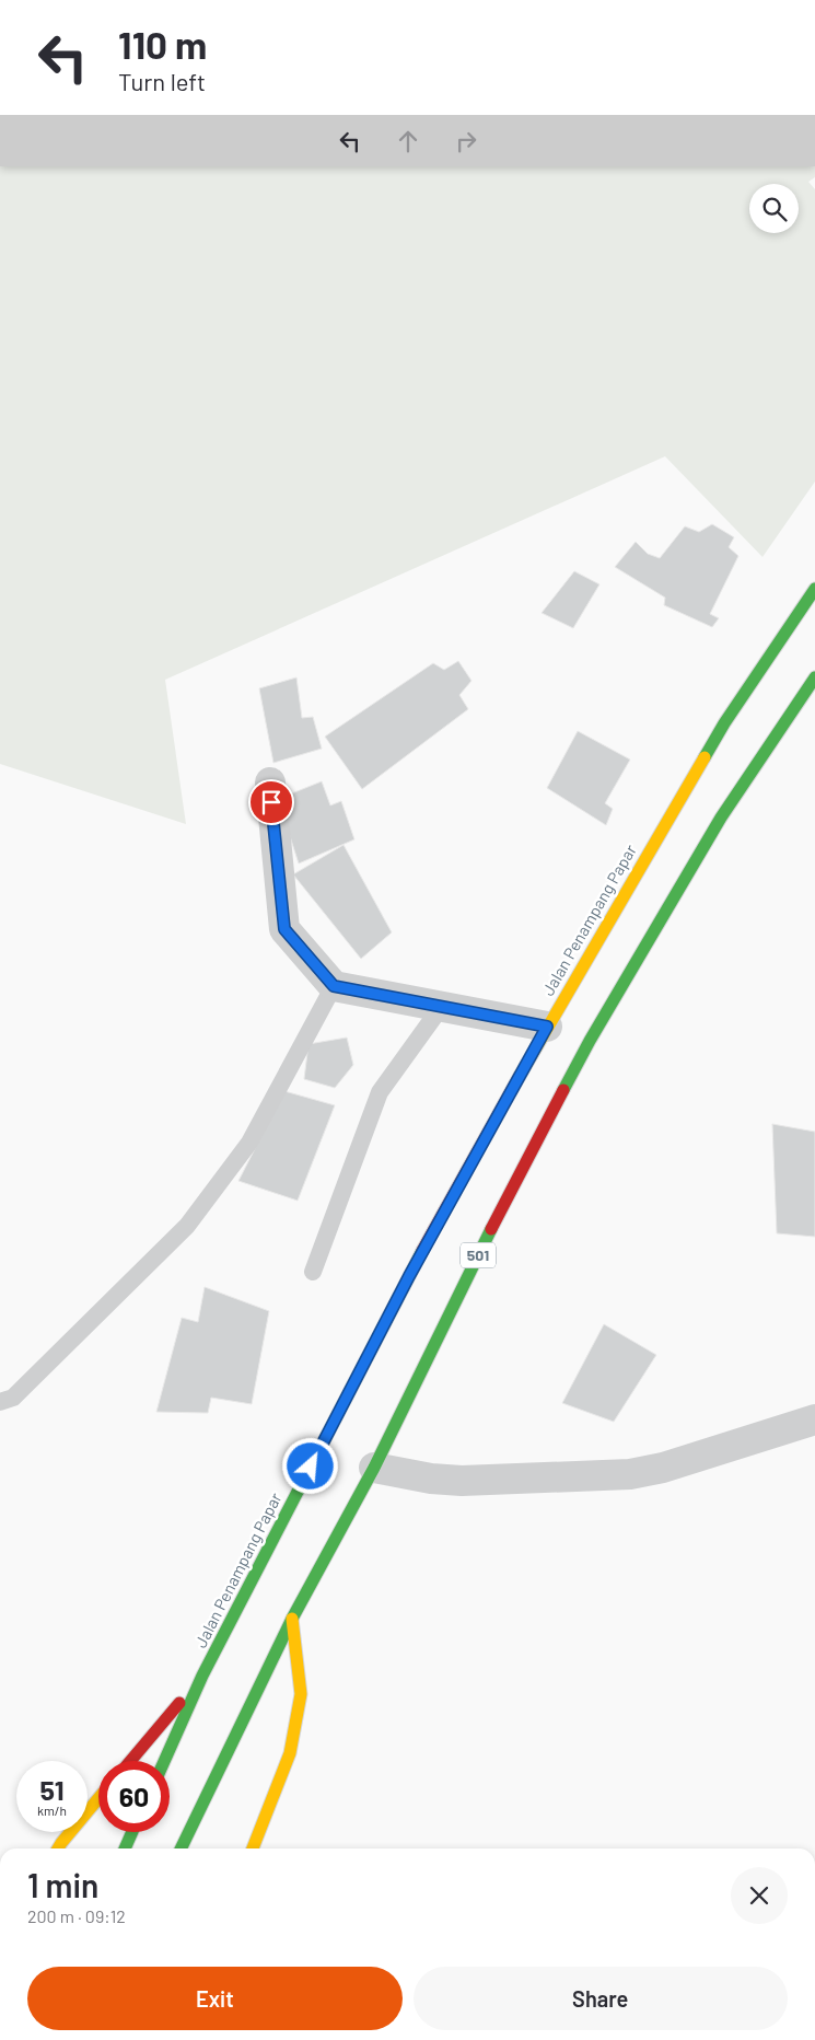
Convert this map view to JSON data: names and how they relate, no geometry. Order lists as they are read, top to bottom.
{
  "streets": {
    "main road": ["Jalan Penampang Papar", "501"]
  },
  "page": {
    "turn": ["110 m", "Turn left"],
    "speed": "51 km/h",
    "limit": "60",
    "heading": ["1 min", "200 m · 09:12"],
    "buttons": ["Exit", "Share"]
  }
}
